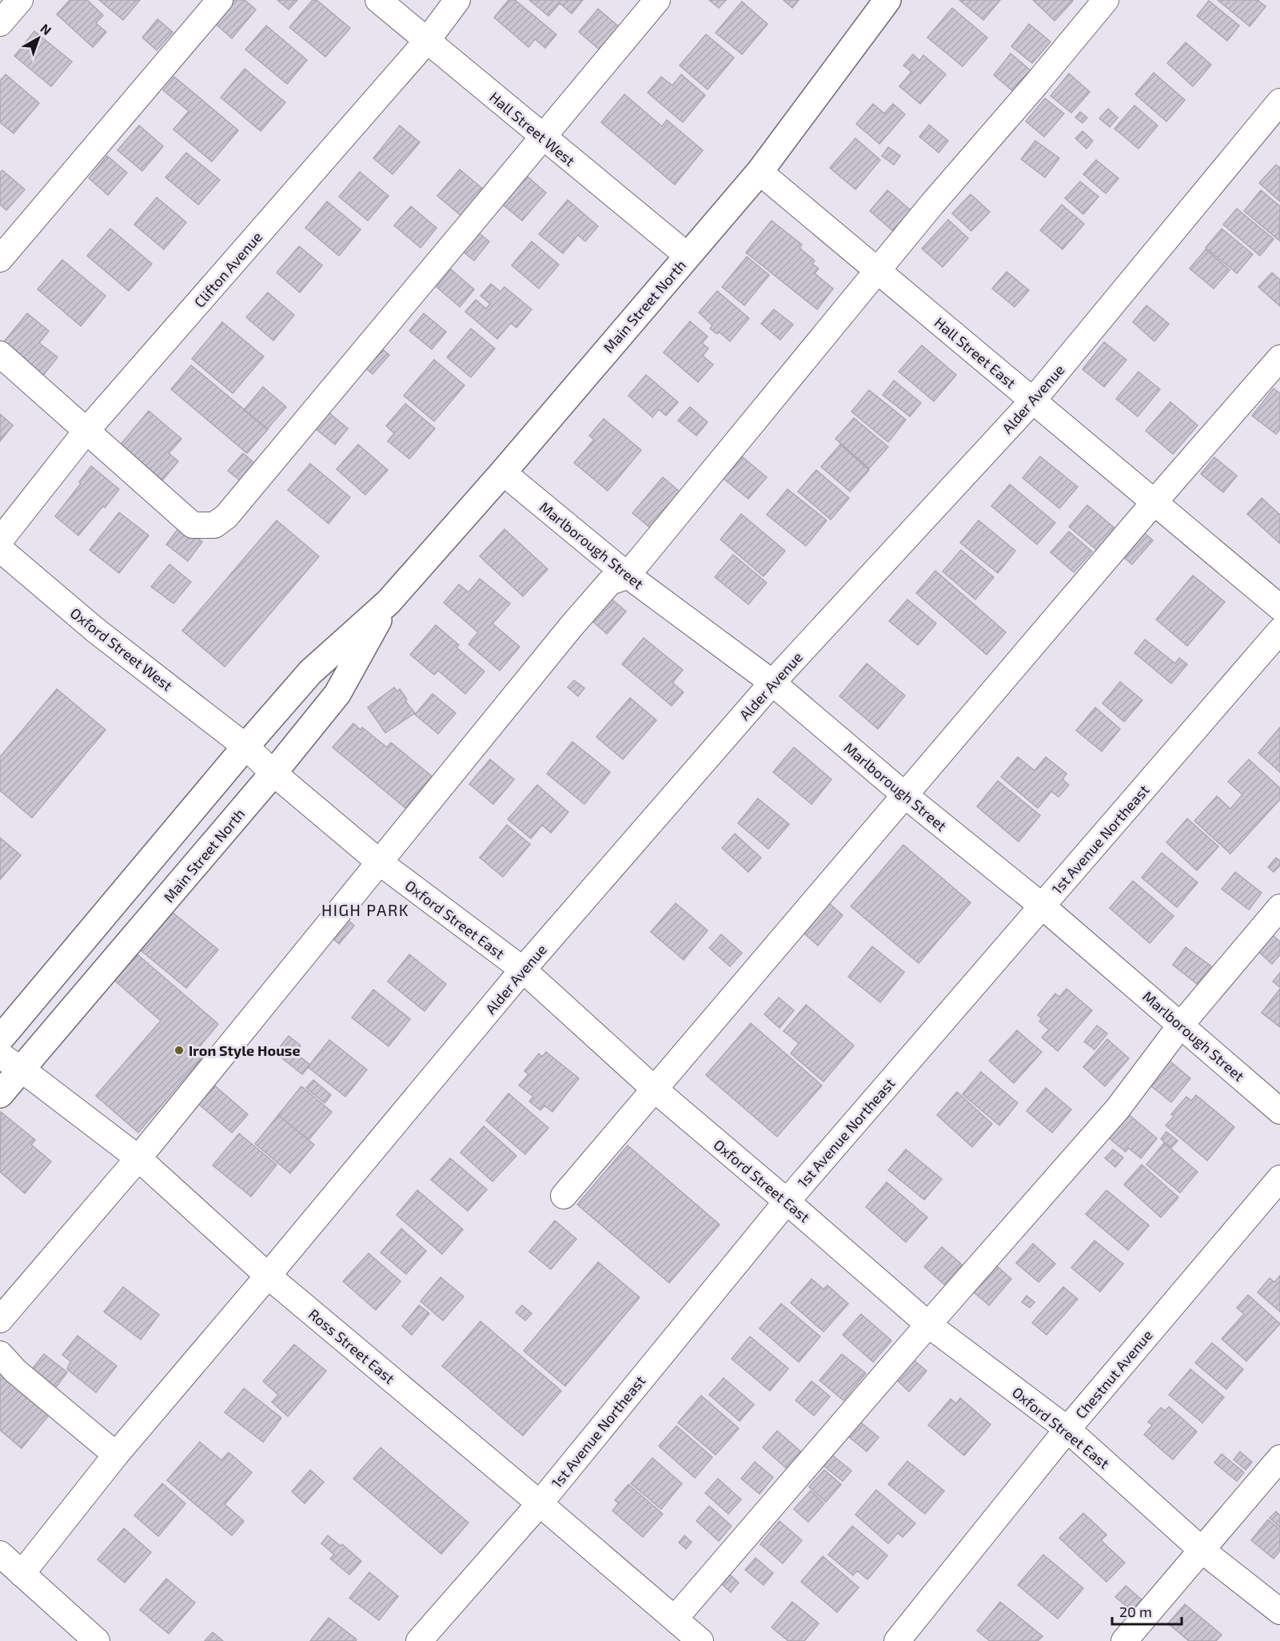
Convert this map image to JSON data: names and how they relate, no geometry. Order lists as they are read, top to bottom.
{
  "streets": {
    "main road": ["Main Street North"],
    "street": [
      "Hall Street West",
      "Clifton Avenue",
      "Hall Street East",
      "Alder Avenue",
      "Marlborough Street",
      "Oxford Street West",
      "1st Avenue Northeast",
      "Oxford Street East",
      "Ross Street East",
      "Chestnut Avenue"
    ]
  },
  "crossings": [
    ["Hall Street West", "Clifton Avenue"],
    ["Hall Street West", "Main Street North"],
    ["Main Street North", "Hall Street East"],
    ["Main Street North", "Marlborough Street"],
    ["Main Street North", "Oxford Street West"],
    ["Main Street North", "Oxford Street East"],
    ["Main Street North", "Ross Street East"],
    ["Hall Street East", "Alder Avenue"],
    ["Alder Avenue", "Marlborough Street"],
    ["Alder Avenue", "Oxford Street East"],
    ["Alder Avenue", "Ross Street East"],
    ["Marlborough Street", "1st Avenue Northeast"],
    ["Oxford Street West", "Oxford Street East"],
    ["1st Avenue Northeast", "Oxford Street East"],
    ["1st Avenue Northeast", "Ross Street East"],
    ["Oxford Street East", "Chestnut Avenue"]
  ],
  "districts": ["HIGH PARK"],
  "places": ["Iron Style House"],
  "scale_bar": "20 m",
  "north": "top right"
}
